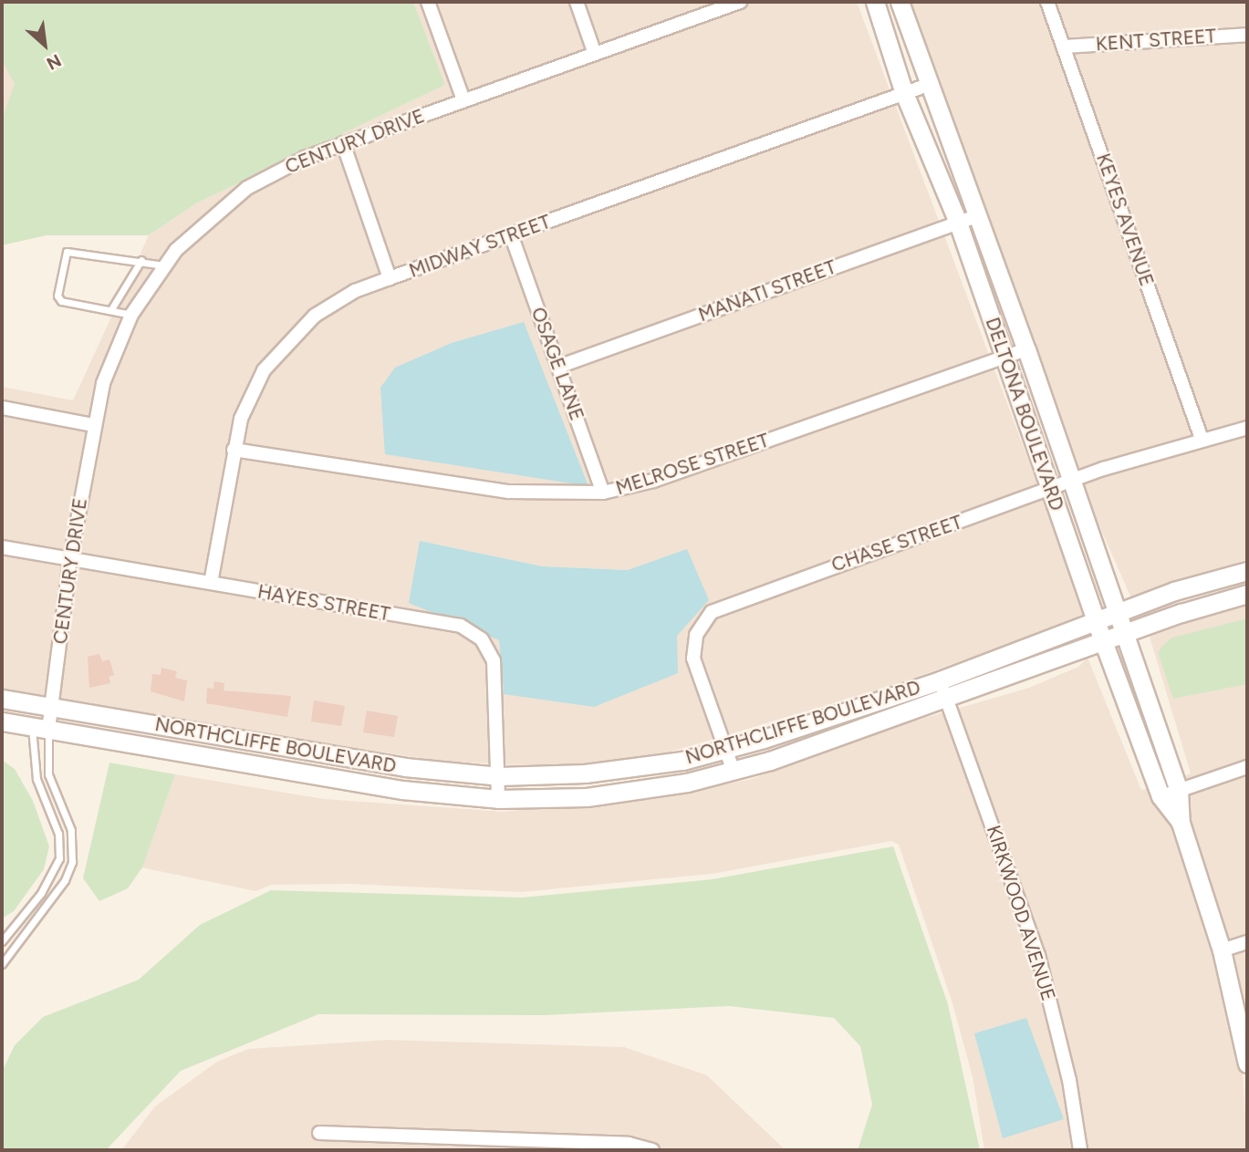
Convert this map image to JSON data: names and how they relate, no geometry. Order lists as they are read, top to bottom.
{
  "streets": {
    "main road": ["DELTONA BOULEVARD", "NORTHCLIFFE BOULEVARD"],
    "street": [
      "KENT STREET",
      "CENTURY DRIVE",
      "KEYES AVENUE",
      "MIDWAY STREET",
      "MANATI STREET",
      "OSAGE LANE",
      "MELROSE STREET",
      "CHASE STREET",
      "HAYES STREET",
      "KIRKWOOD AVENUE"
    ]
  },
  "crossings": [
    ["KENT STREET", "KEYES AVENUE"],
    ["CENTURY DRIVE", "HAYES STREET"],
    ["CENTURY DRIVE", "NORTHCLIFFE BOULEVARD"],
    ["KEYES AVENUE", "CHASE STREET"],
    ["MIDWAY STREET", "OSAGE LANE"],
    ["MIDWAY STREET", "DELTONA BOULEVARD"],
    ["MIDWAY STREET", "MELROSE STREET"],
    ["MIDWAY STREET", "HAYES STREET"],
    ["MANATI STREET", "OSAGE LANE"],
    ["MANATI STREET", "DELTONA BOULEVARD"],
    ["OSAGE LANE", "MELROSE STREET"],
    ["DELTONA BOULEVARD", "MELROSE STREET"],
    ["DELTONA BOULEVARD", "CHASE STREET"],
    ["DELTONA BOULEVARD", "NORTHCLIFFE BOULEVARD"],
    ["CHASE STREET", "NORTHCLIFFE BOULEVARD"],
    ["HAYES STREET", "NORTHCLIFFE BOULEVARD"],
    ["NORTHCLIFFE BOULEVARD", "KIRKWOOD AVENUE"]
  ],
  "north": "bottom right"
}
